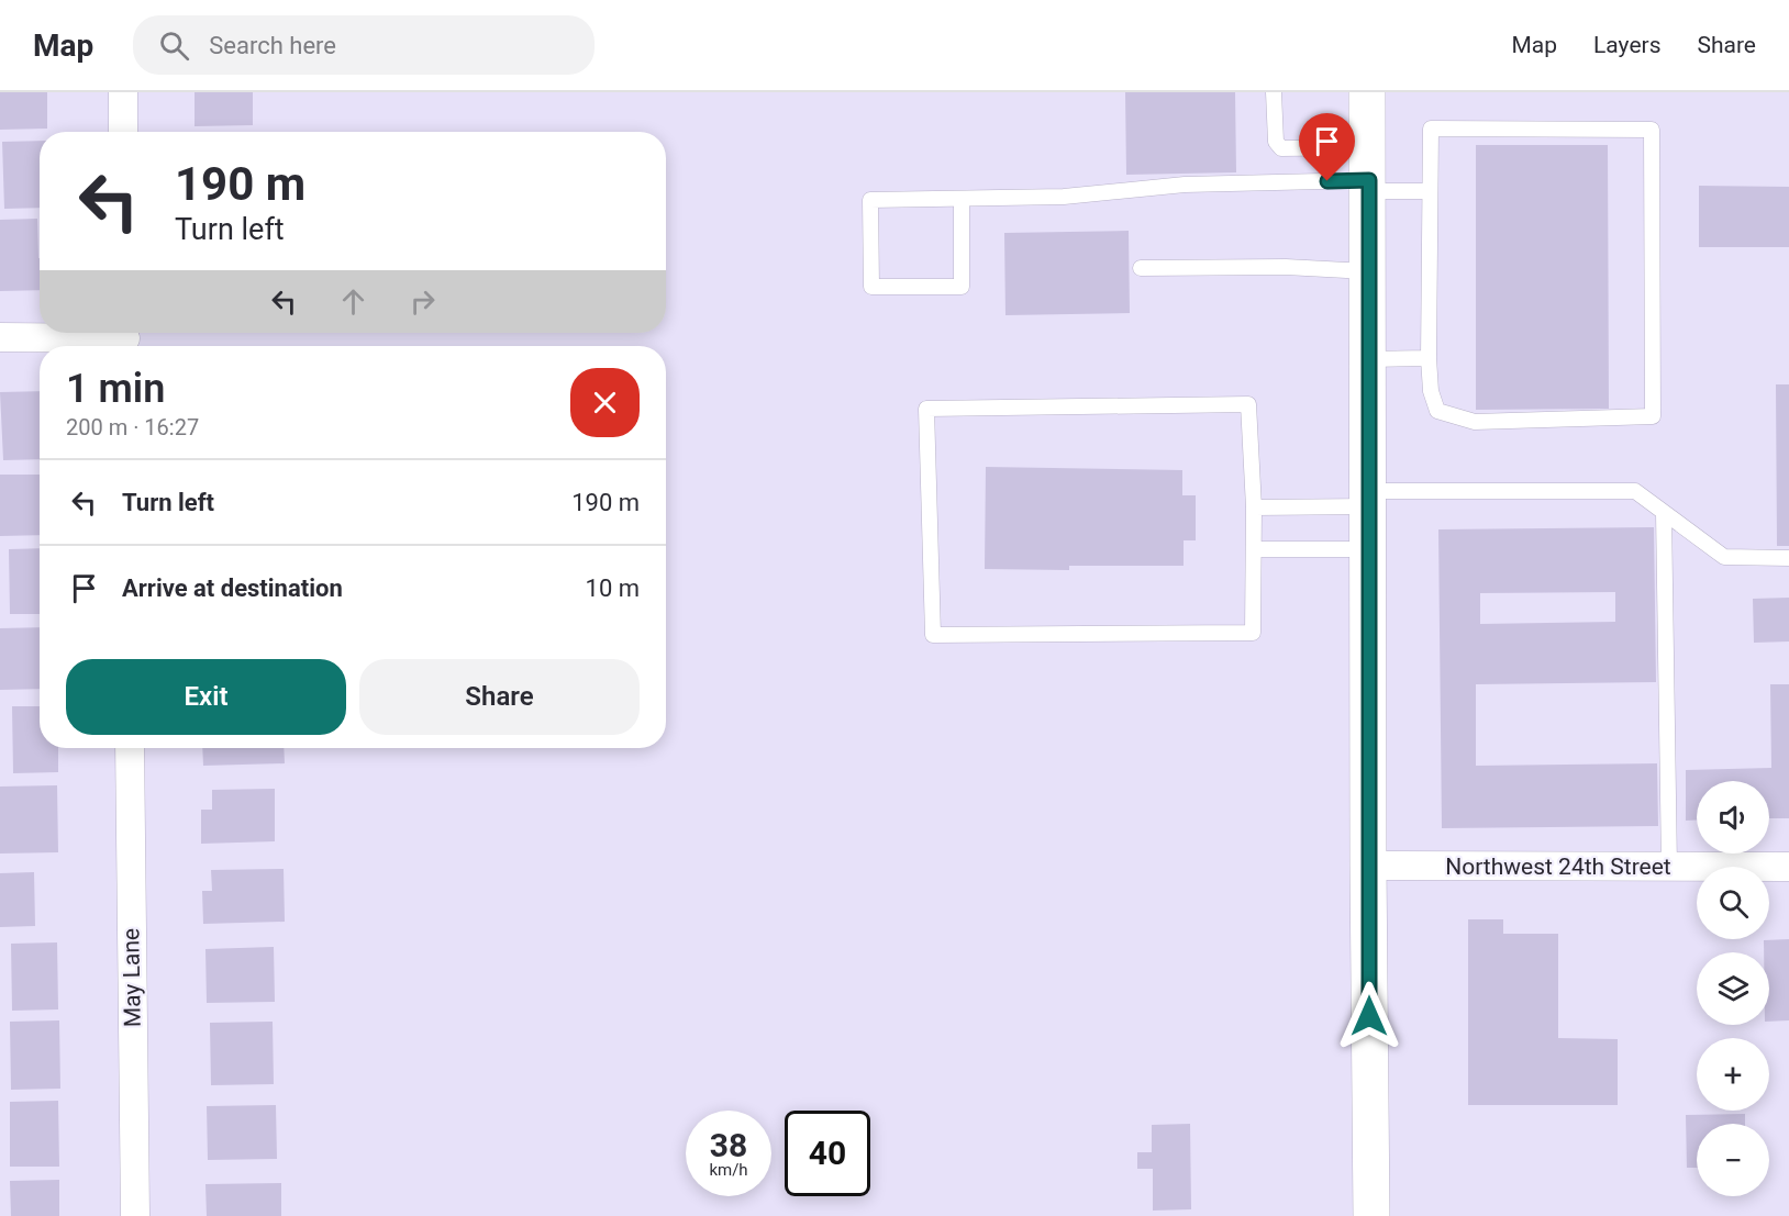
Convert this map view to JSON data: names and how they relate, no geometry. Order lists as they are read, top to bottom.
{
  "streets": {
    "street": ["Northwest 24th Street", "May Lane"]
  },
  "page": {
    "header": "Map",
    "search": "Search here",
    "nav": ["Map", "Layers", "Share"],
    "turn": ["190 m", "Turn left"],
    "heading": ["1 min", "200 m · 16:27"],
    "list": [
      {
        "name": "Turn left",
        "value": "190 m"
      },
      {
        "name": "Arrive at destination",
        "value": "10 m"
      }
    ],
    "buttons": ["Exit", "Share"],
    "map_buttons": ["+", "−"],
    "speed": "38 km/h",
    "limit": "40"
  }
}
